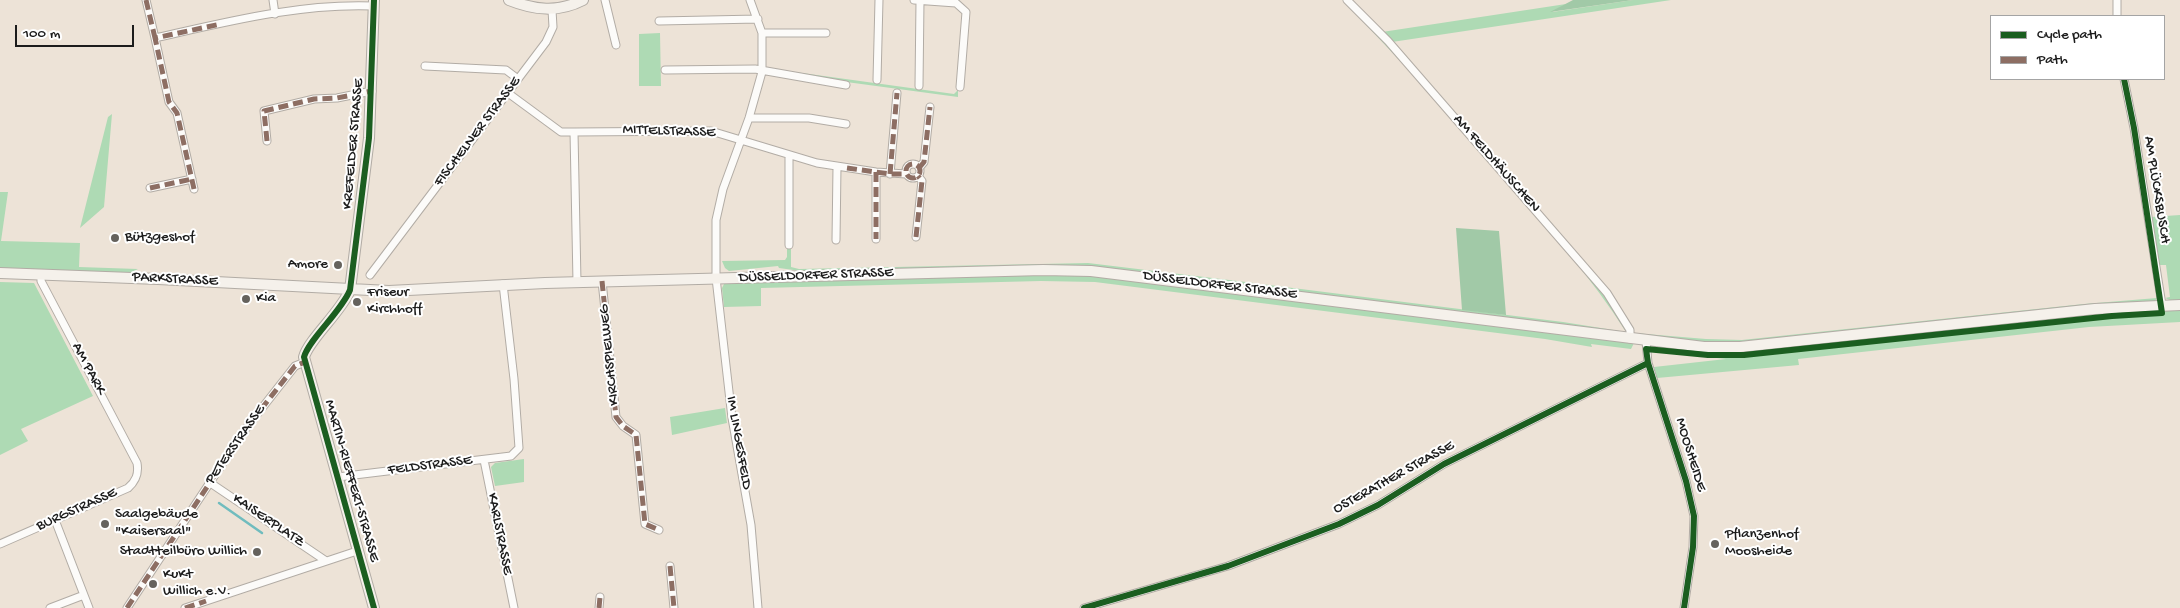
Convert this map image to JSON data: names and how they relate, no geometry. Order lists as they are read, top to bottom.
{
  "streets": {
    "main road": [
      "KREFELDER STRASSE",
      "DÜSSELDORFER STRASSE",
      "PARKSTRASSE",
      "PETERSTRASSE",
      "MARTIN-RIEFFERT-STRASSE"
    ],
    "street": [
      "FISCHELNER STRASSE",
      "MITTELSTRASSE",
      "AM FELDHÄUSCHEN",
      "AM PLÜCKSBUSCH",
      "KIRCHSPIELWEG",
      "AM PARK",
      "IM LINGESFELD",
      "MOOSHEIDE",
      "FELDSTRASSE",
      "OSTERATHER STRASSE",
      "BURGSTRASSE",
      "KAISERPLATZ",
      "KARLSTRASSE"
    ]
  },
  "crossings": [
    ["FISCHELNER STRASSE", "MITTELSTRASSE"],
    ["MITTELSTRASSE", "IM LINGESFELD"],
    ["KREFELDER STRASSE", "DÜSSELDORFER STRASSE"],
    ["KREFELDER STRASSE", "PARKSTRASSE"],
    ["KREFELDER STRASSE", "PETERSTRASSE"],
    ["AM FELDHÄUSCHEN", "DÜSSELDORFER STRASSE"],
    ["AM PLÜCKSBUSCH", "DÜSSELDORFER STRASSE"],
    ["DÜSSELDORFER STRASSE", "PARKSTRASSE"],
    ["DÜSSELDORFER STRASSE", "KIRCHSPIELWEG"],
    ["DÜSSELDORFER STRASSE", "IM LINGESFELD"],
    ["DÜSSELDORFER STRASSE", "PETERSTRASSE"],
    ["DÜSSELDORFER STRASSE", "MOOSHEIDE"],
    ["DÜSSELDORFER STRASSE", "FELDSTRASSE"],
    ["PARKSTRASSE", "AM PARK"],
    ["PARKSTRASSE", "PETERSTRASSE"],
    ["AM PARK", "BURGSTRASSE"],
    ["PETERSTRASSE", "MARTIN-RIEFFERT-STRASSE"],
    ["PETERSTRASSE", "KAISERPLATZ"],
    ["MOOSHEIDE", "OSTERATHER STRASSE"],
    ["FELDSTRASSE", "MARTIN-RIEFFERT-STRASSE"],
    ["FELDSTRASSE", "KARLSTRASSE"]
  ],
  "places": [
    "Bützgeshof",
    "Amore",
    "Kia",
    "Friseur Kirchhoff",
    "Saalgebäude \"Kaisersaal\"",
    "Pflanzenhof Moosheide",
    "Stadtteilbüro Willich",
    "KuKt Willich e.V."
  ],
  "legend": ["Cycle path", "Path"],
  "scale_bar": "100 m"
}
